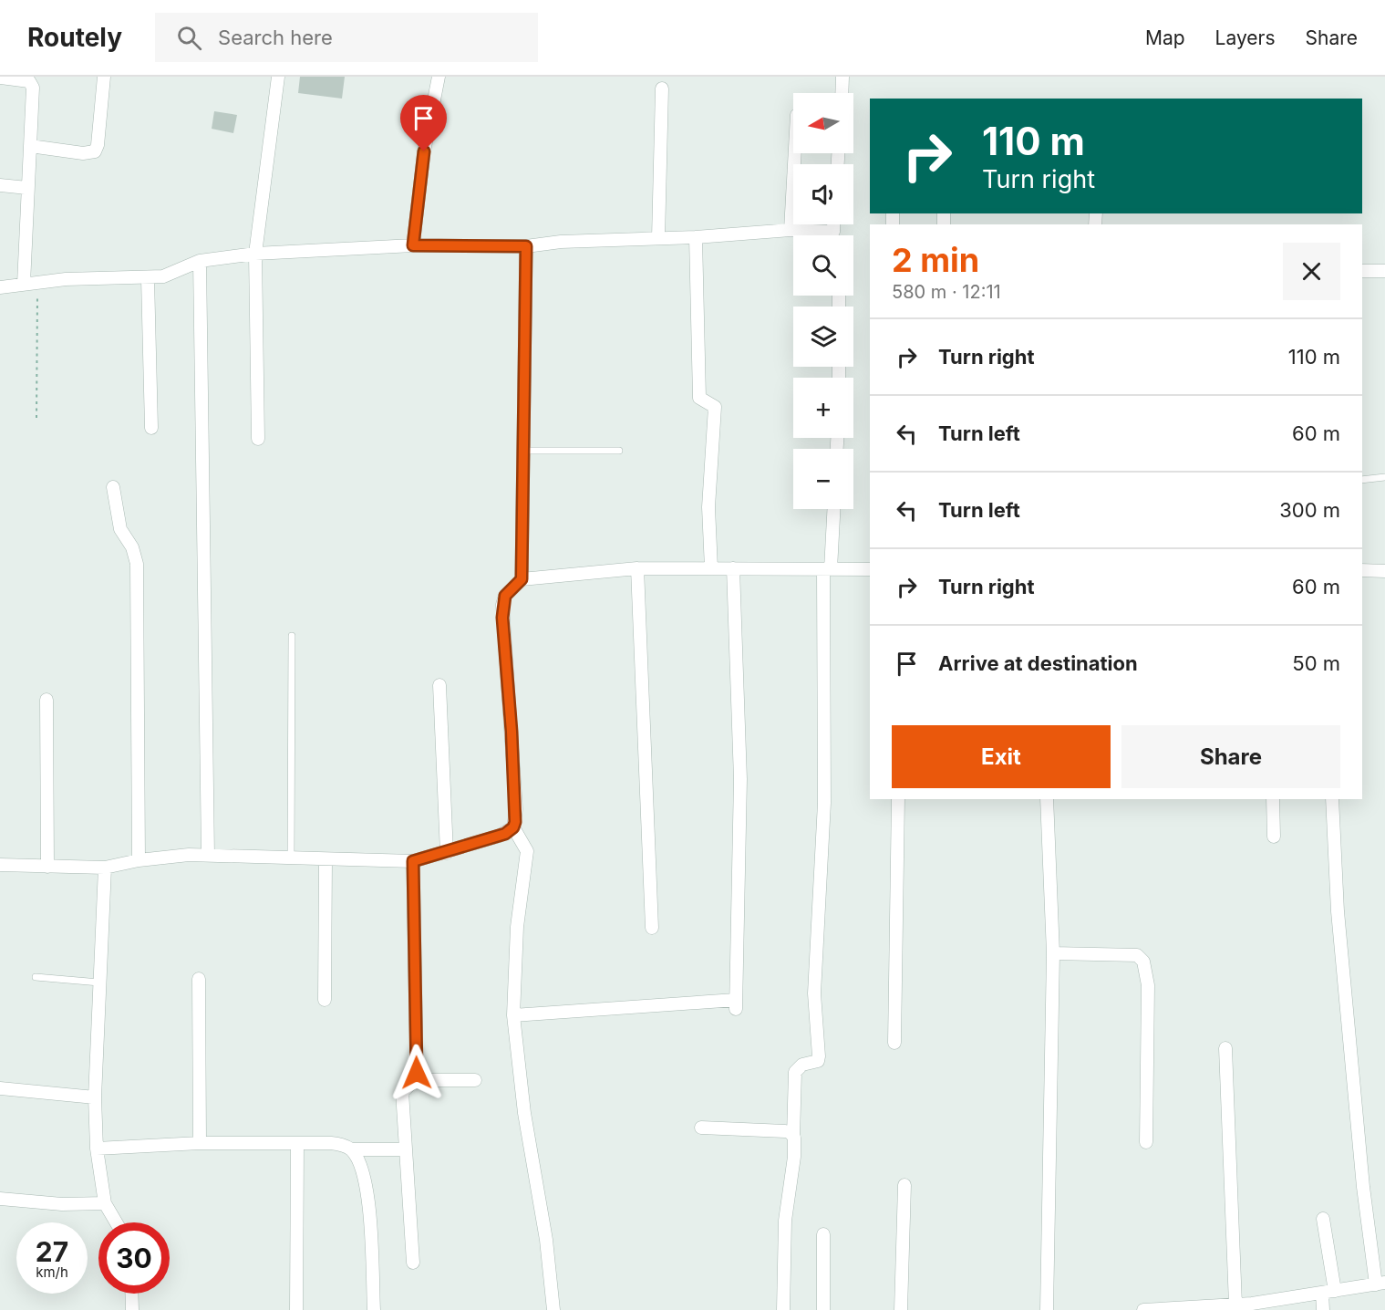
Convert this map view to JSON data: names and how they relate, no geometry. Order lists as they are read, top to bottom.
{
  "north": "left",
  "page": {
    "header": "Routely",
    "search": "Search here",
    "nav": ["Map", "Layers", "Share"],
    "map_buttons": ["+", "−"],
    "turn": ["110 m", "Turn right"],
    "heading": ["2 min", "580 m · 12:11"],
    "list": [
      {
        "name": "Turn right",
        "value": "110 m"
      },
      {
        "name": "Turn left",
        "value": "60 m"
      },
      {
        "name": "Turn left",
        "value": "300 m"
      },
      {
        "name": "Turn right",
        "value": "60 m"
      },
      {
        "name": "Arrive at destination",
        "value": "50 m"
      }
    ],
    "buttons": ["Exit", "Share"],
    "speed": "27 km/h",
    "limit": "30"
  }
}
